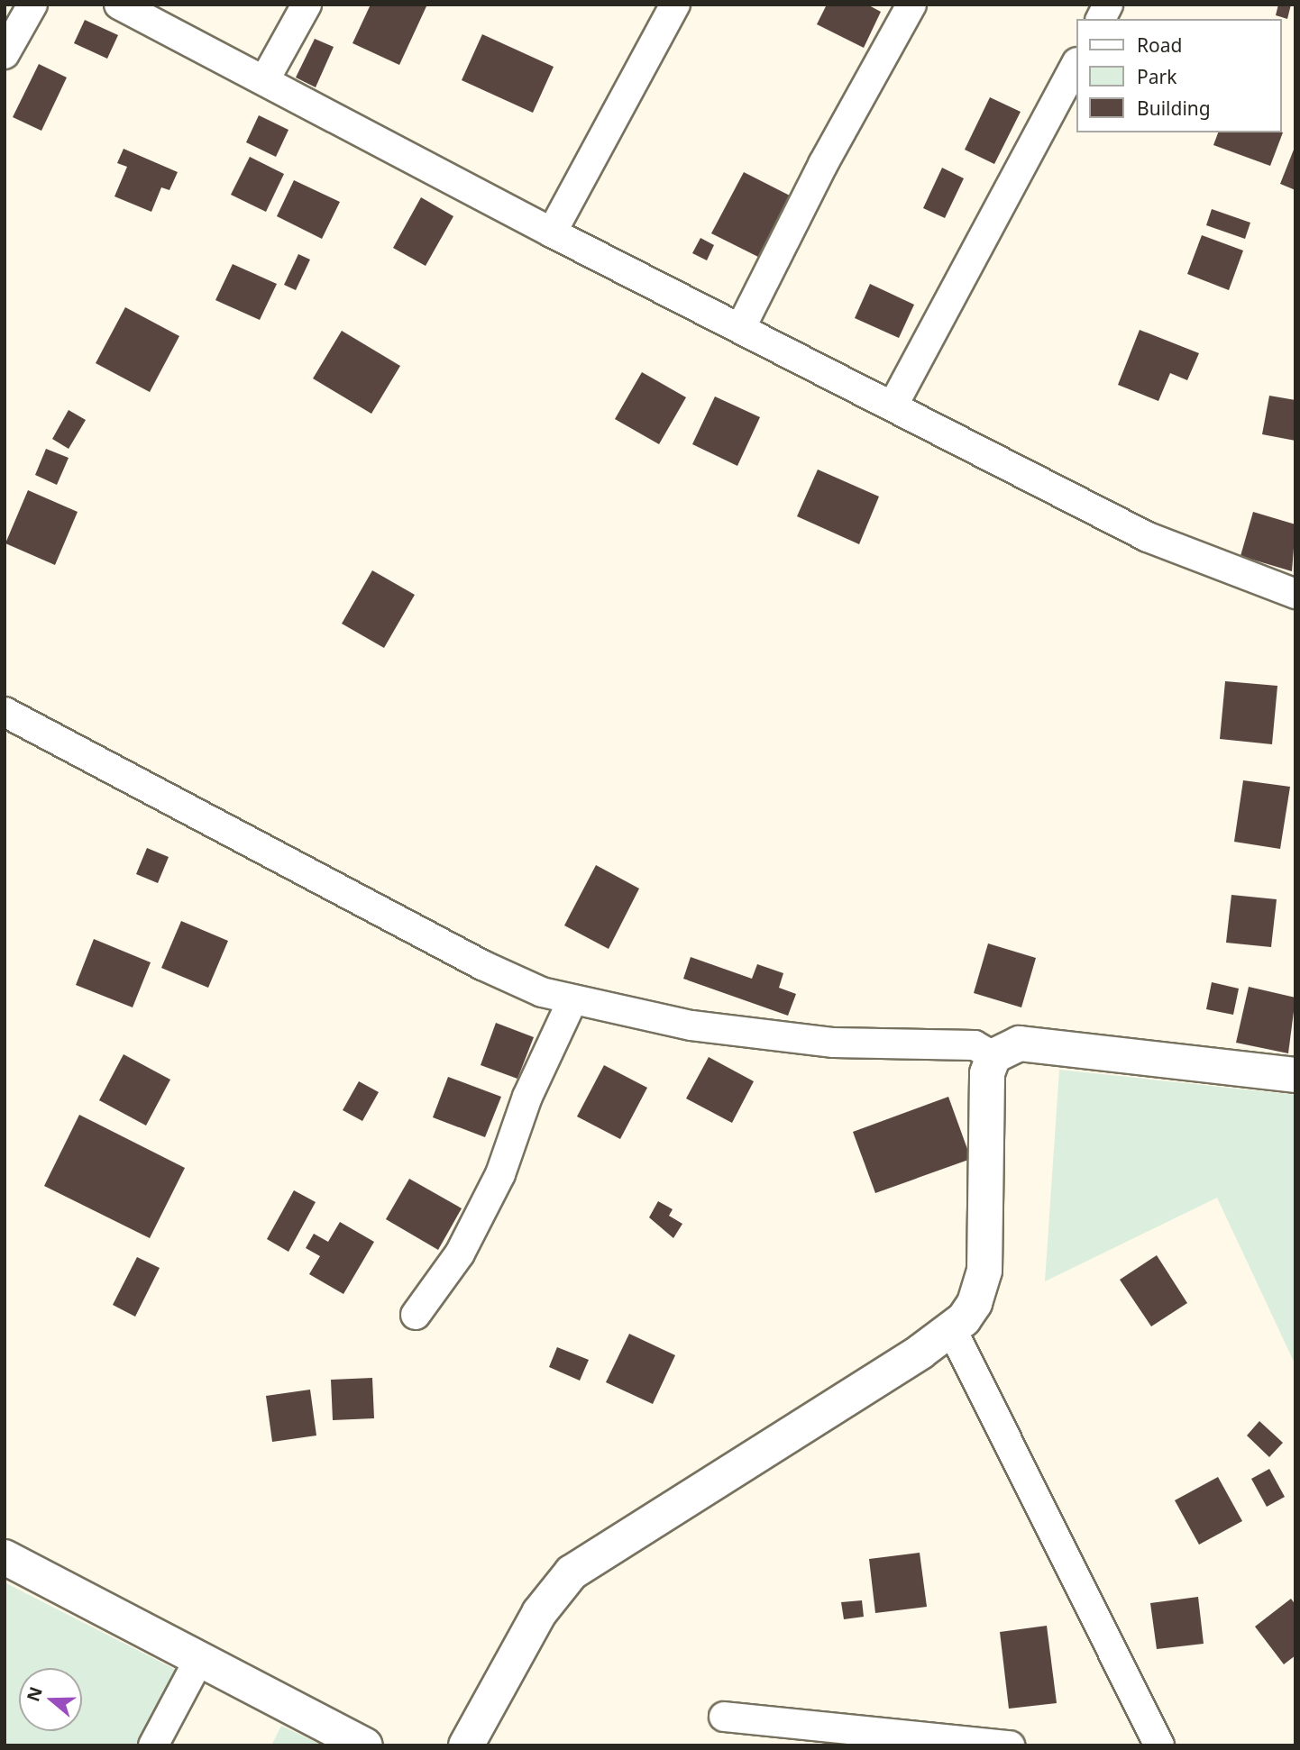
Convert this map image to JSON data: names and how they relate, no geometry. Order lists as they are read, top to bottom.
{
  "legend": ["Road", "Park", "Building"],
  "north": "left"
}
